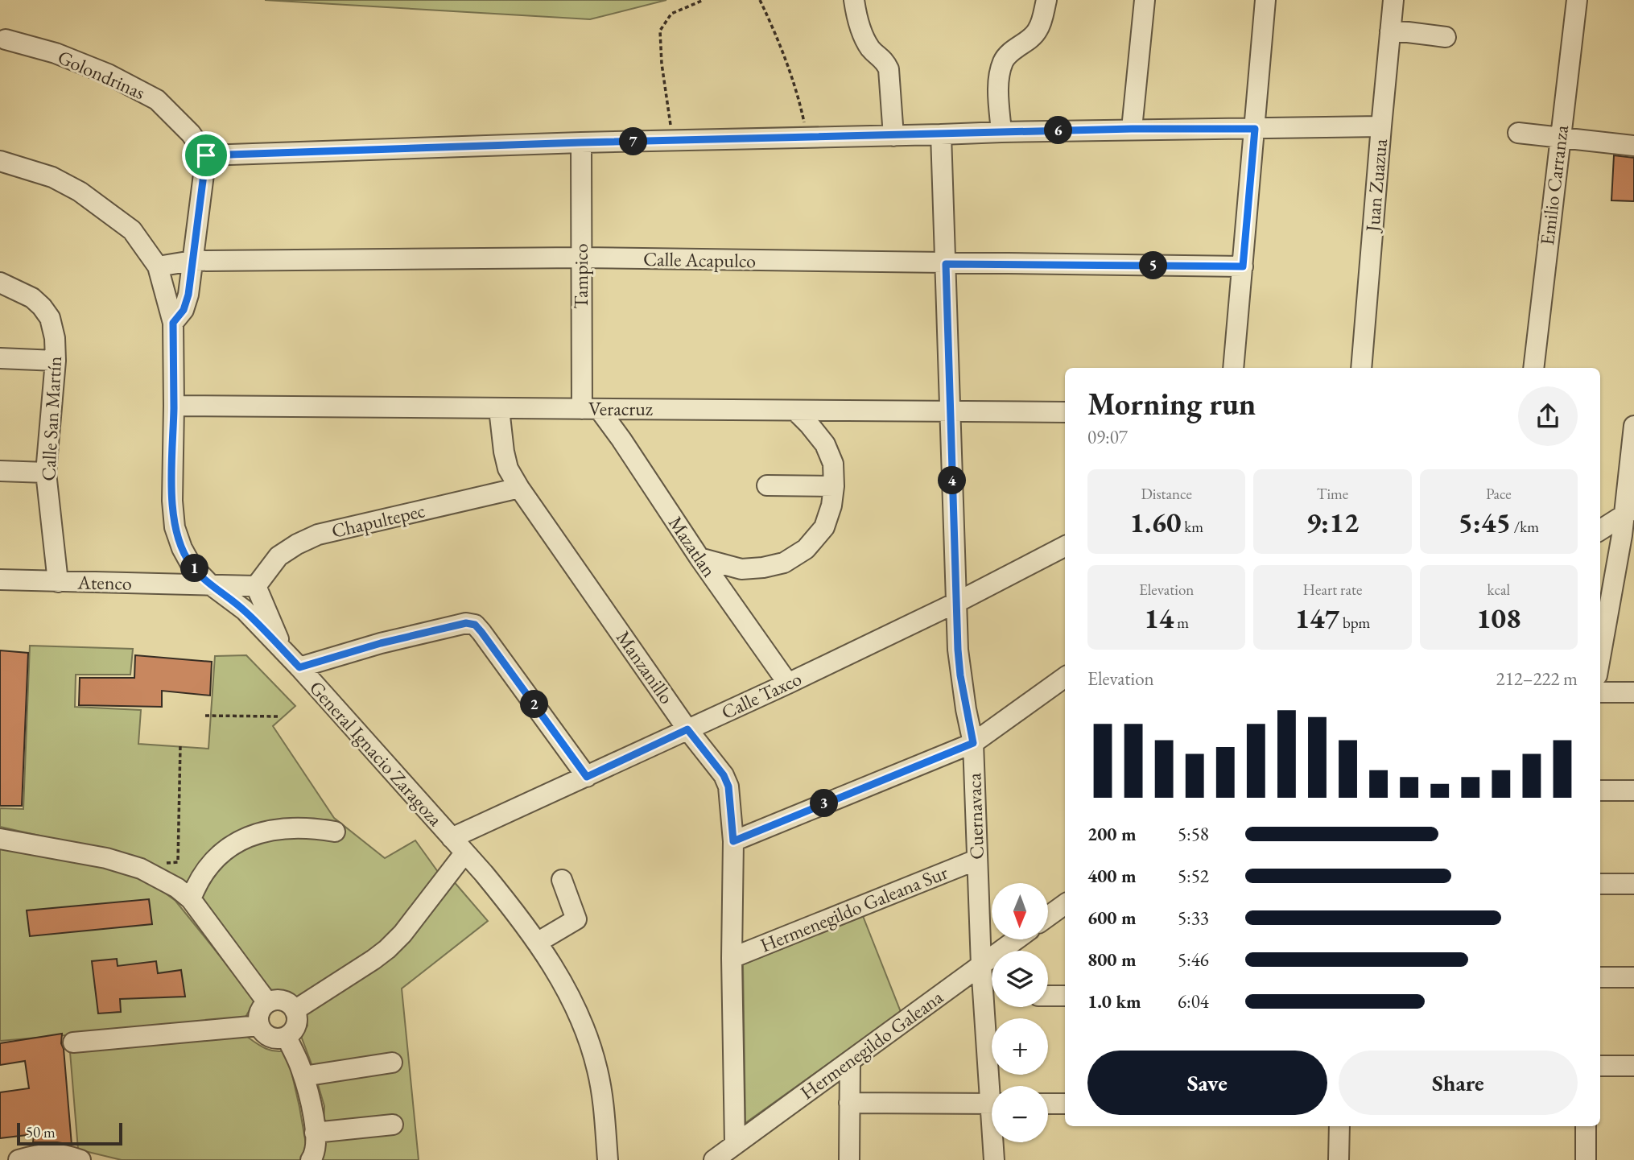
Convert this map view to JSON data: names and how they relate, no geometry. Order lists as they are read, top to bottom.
{
  "streets": {
    "street": [
      "Golondrinas",
      "Juan Zuazua",
      "Emilio Carranza",
      "Calle Acapulco",
      "Tampico",
      "Veracruz",
      "Calle San Martín",
      "Chapultepec",
      "Mazatlan",
      "Atenco",
      "Manzanillo",
      "Calle Taxco",
      "General Ignacio Zaragoza",
      "Cuernavaca",
      "Hermenegildo Galeana Sur",
      "Hermenegildo Galeana"
    ]
  },
  "crossings": [
    ["Calle Acapulco", "Tampico"],
    ["Calle Acapulco", "General Ignacio Zaragoza"],
    ["Calle Acapulco", "Cuernavaca"],
    ["Tampico", "Veracruz"],
    ["Tampico", "Mazatlan"],
    ["Veracruz", "Mazatlan"],
    ["Veracruz", "Manzanillo"],
    ["Veracruz", "General Ignacio Zaragoza"],
    ["Veracruz", "Cuernavaca"],
    ["Calle San Martín", "Atenco"],
    ["Chapultepec", "Manzanillo"],
    ["Mazatlan", "Calle Taxco"],
    ["Atenco", "General Ignacio Zaragoza"],
    ["Manzanillo", "Calle Taxco"],
    ["Manzanillo", "Hermenegildo Galeana Sur"],
    ["Manzanillo", "Hermenegildo Galeana"],
    ["Calle Taxco", "General Ignacio Zaragoza"],
    ["Calle Taxco", "Cuernavaca"],
    ["Cuernavaca", "Hermenegildo Galeana Sur"],
    ["Cuernavaca", "Hermenegildo Galeana"]
  ],
  "scale_bar": "50 m",
  "north": "bottom",
  "page": {
    "pins": [
      "6",
      "7",
      "5",
      "4",
      "1",
      "2",
      "3"
    ],
    "heading": ["Morning run", "09:07"],
    "stats": [
      ["Distance", "1.60 km"],
      ["Time", "9:12"],
      ["Pace", "5:45 /km"],
      ["Elevation", "14 m"],
      ["Heart rate", "147 bpm"],
      ["kcal", "108"]
    ],
    "chart": ["Elevation", "212–222 m"],
    "list": [
      {
        "name": "200 m",
        "note": "5:58"
      },
      {
        "name": "400 m",
        "note": "5:52"
      },
      {
        "name": "600 m",
        "note": "5:33"
      },
      {
        "name": "800 m",
        "note": "5:46"
      },
      {
        "name": "1.0 km",
        "note": "6:04"
      }
    ],
    "map_buttons": ["+", "−"],
    "buttons": ["Save", "Share"],
    "scale": "50 m"
  }
}
